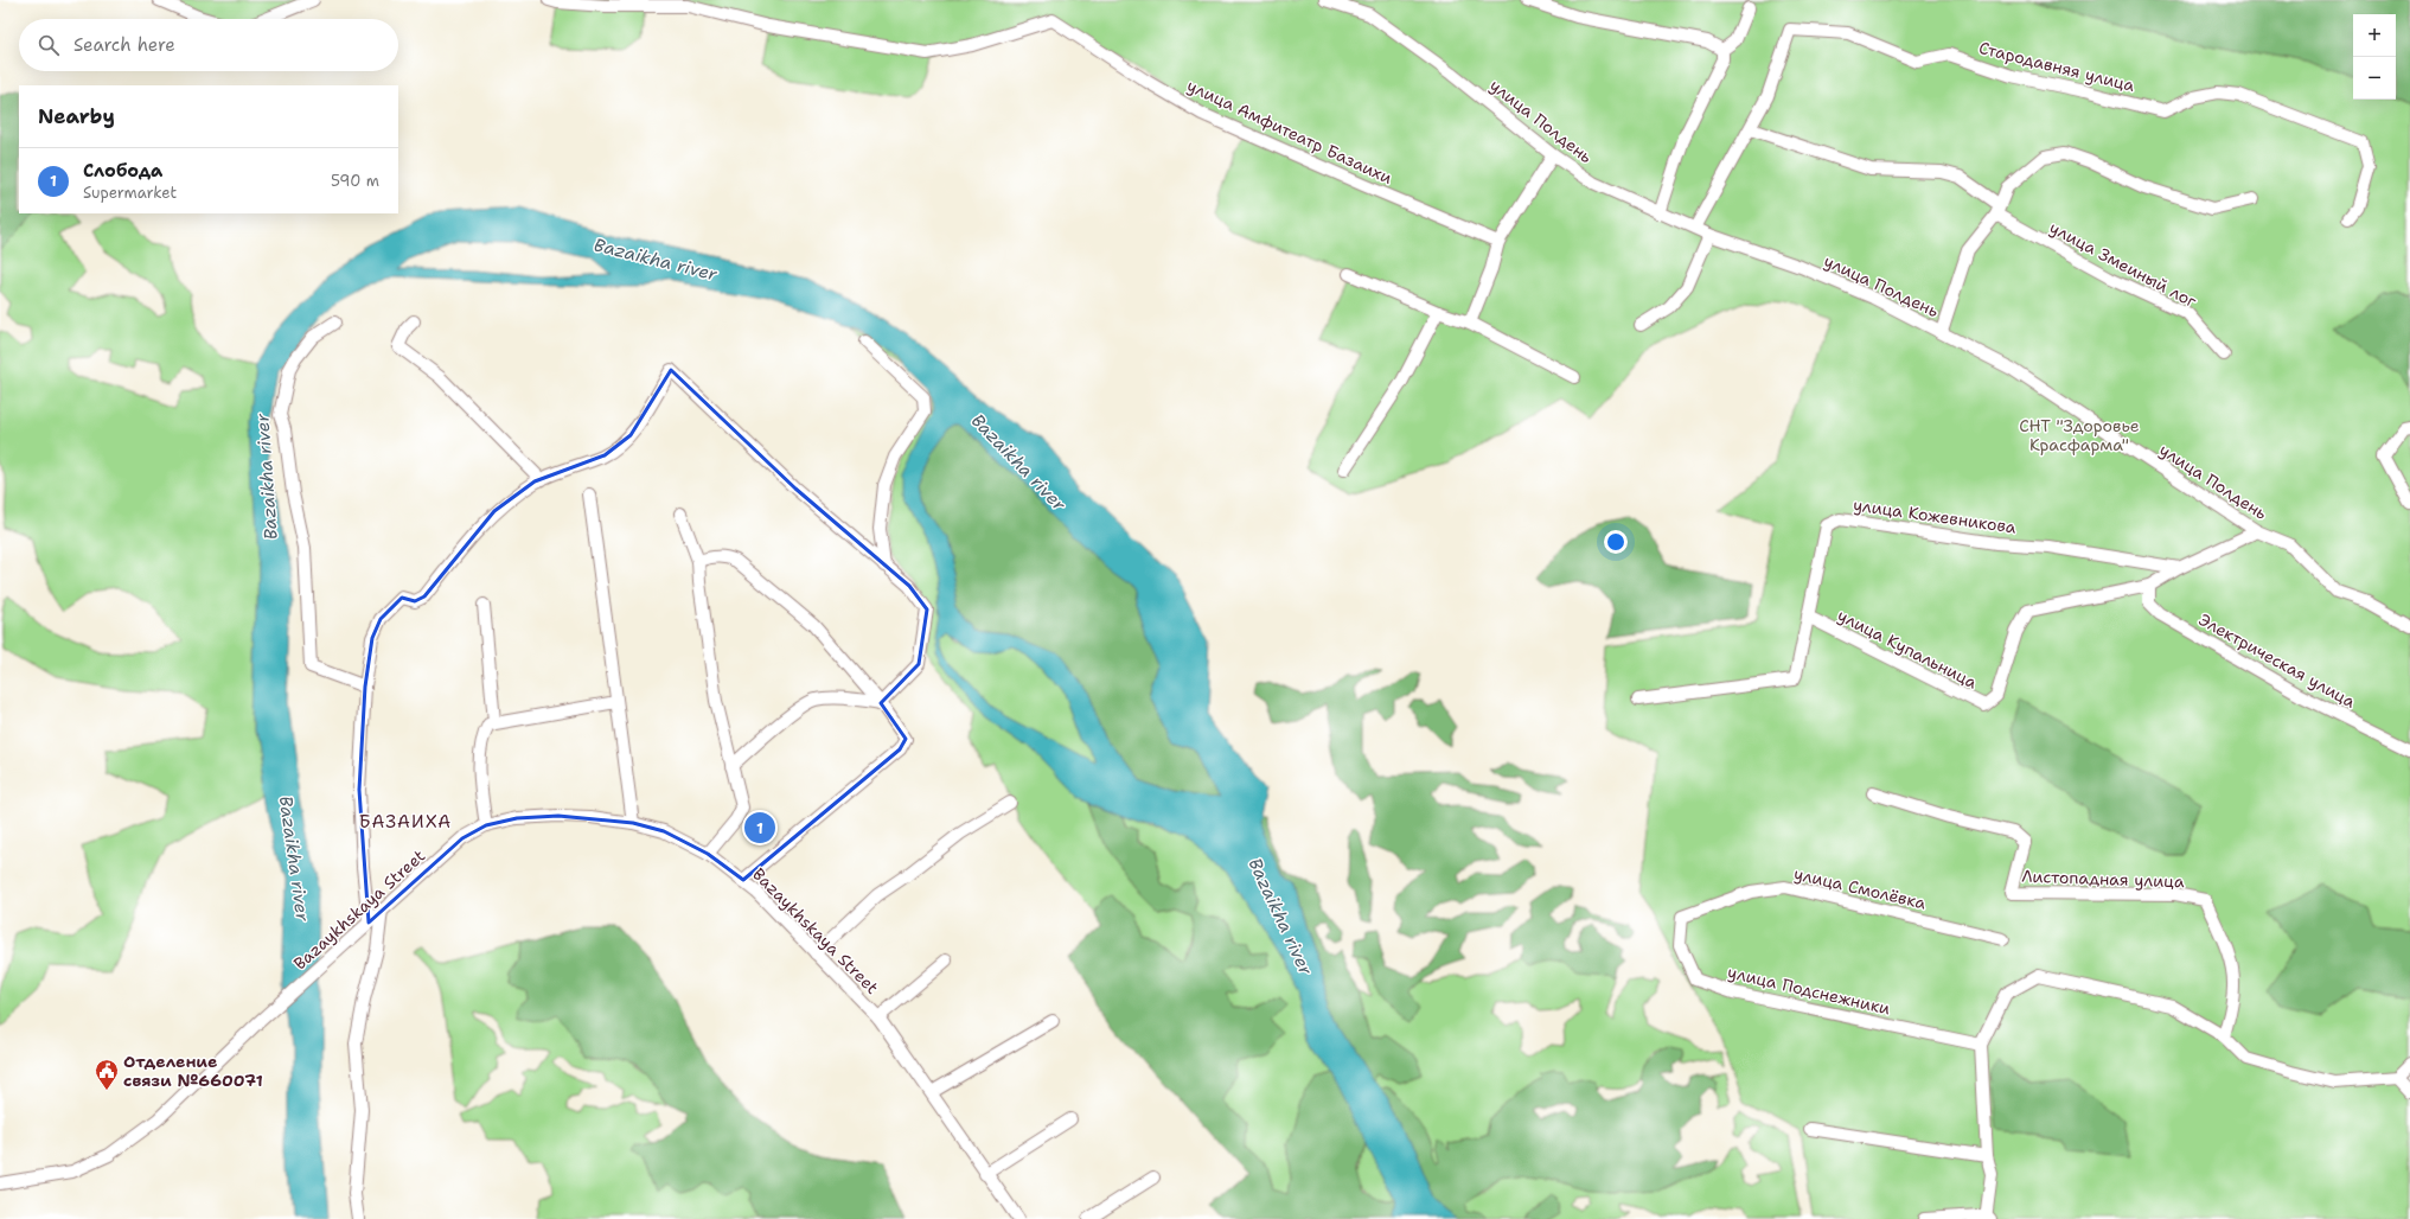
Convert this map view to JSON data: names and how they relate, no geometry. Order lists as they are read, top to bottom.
{
  "streets": {
    "street": [
      "Стародавняя улица",
      "улица Полдень",
      "улица Амфитеатр Базаихи",
      "улица Змеиный лог",
      "улица Кожевникова",
      "улица Купальница",
      "Электрическая улица",
      "Листопадная улица",
      "улица Смолёвка",
      "Bazaykhskaya Street",
      "улица Подснежники"
    ]
  },
  "crossings": [
    ["Стародавняя улица", "улица Полдень"],
    ["Стародавняя улица", "улица Змеиный лог"],
    ["улица Кожевникова", "улица Купальница"],
    ["улица Купальница", "Электрическая улица"],
    ["улица Смолёвка", "улица Подснежники"]
  ],
  "districts": ["БАЗАИХА"],
  "water": ["Bazaikha river"],
  "parks": ["СНТ \"Здоровье Красфарма\""],
  "places": {
    "public building": ["Отделение связи №660071"]
  },
  "page": {
    "map_buttons": ["+", "−"],
    "search": "Search here",
    "heading": "Nearby",
    "list": [
      {
        "mark": "1",
        "name": "Слобода",
        "note": "Supermarket",
        "value": "590 m"
      }
    ],
    "pins": "1"
  }
}
